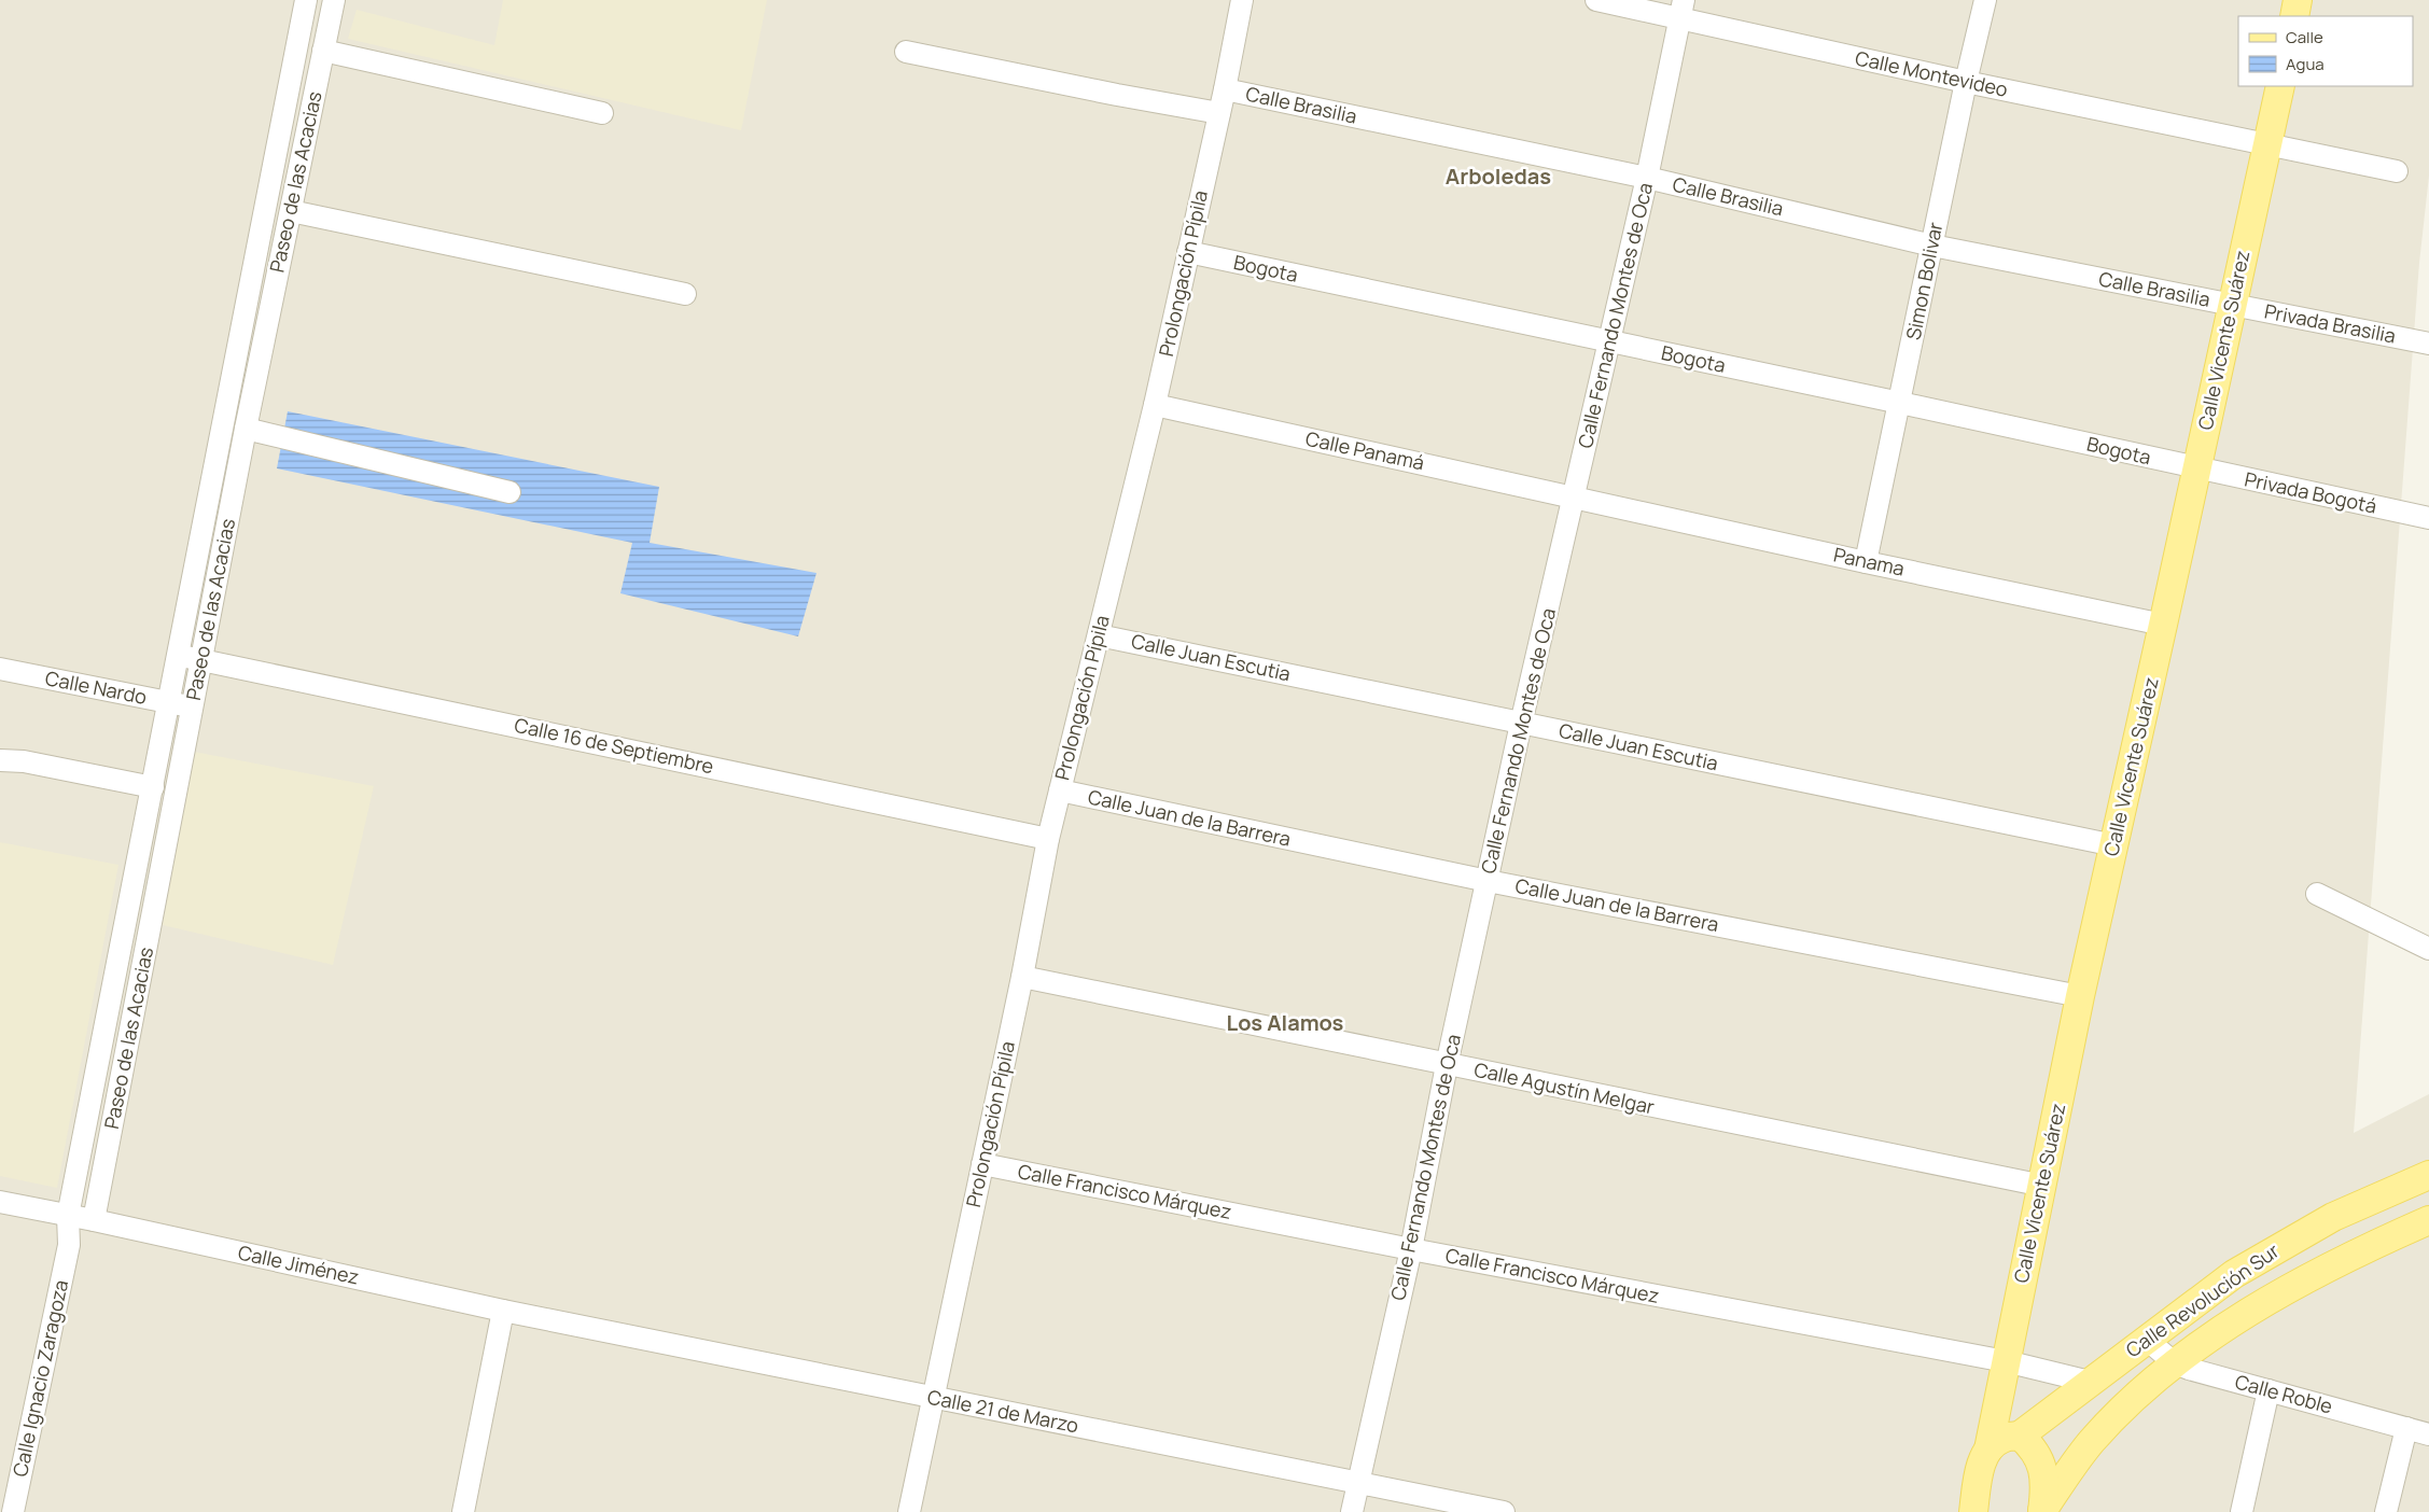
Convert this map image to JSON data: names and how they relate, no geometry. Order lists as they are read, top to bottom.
{
  "streets": {
    "main road": ["Calle Vicente Suárez", "Calle Revolución Sur"],
    "street": [
      "Calle Montevideo",
      "Calle Brasilia",
      "Paseo de las Acacias",
      "Bogota",
      "Prolongación Pípila",
      "Simon Bolivar",
      "Calle Fernando Montes de Oca",
      "Privada Brasilia",
      "Calle Panamá",
      "Privada Bogotá",
      "Panama",
      "Calle Juan Escutia",
      "Calle Nardo",
      "Calle 16 de Septiembre",
      "Calle Juan de la Barrera",
      "Calle Agustín Melgar",
      "Calle Francisco Márquez",
      "Calle Jiménez",
      "Calle Ignacio Zaragoza",
      "Calle Roble",
      "Calle 21 de Marzo"
    ]
  },
  "crossings": [
    ["Calle Montevideo", "Simon Bolivar"],
    ["Calle Montevideo", "Calle Fernando Montes de Oca"],
    ["Calle Montevideo", "Calle Vicente Suárez"],
    ["Calle Brasilia", "Prolongación Pípila"],
    ["Calle Brasilia", "Simon Bolivar"],
    ["Calle Brasilia", "Calle Fernando Montes de Oca"],
    ["Calle Brasilia", "Privada Brasilia"],
    ["Calle Brasilia", "Calle Vicente Suárez"],
    ["Paseo de las Acacias", "Calle Nardo"],
    ["Paseo de las Acacias", "Calle 16 de Septiembre"],
    ["Paseo de las Acacias", "Calle Jiménez"],
    ["Paseo de las Acacias", "Calle Ignacio Zaragoza"],
    ["Bogota", "Prolongación Pípila"],
    ["Bogota", "Simon Bolivar"],
    ["Bogota", "Calle Fernando Montes de Oca"],
    ["Bogota", "Calle Vicente Suárez"],
    ["Bogota", "Privada Bogotá"],
    ["Prolongación Pípila", "Calle Panamá"],
    ["Prolongación Pípila", "Calle Juan Escutia"],
    ["Prolongación Pípila", "Calle 16 de Septiembre"],
    ["Prolongación Pípila", "Calle Juan de la Barrera"],
    ["Prolongación Pípila", "Calle Agustín Melgar"],
    ["Prolongación Pípila", "Calle Francisco Márquez"],
    ["Prolongación Pípila", "Calle 21 de Marzo"],
    ["Simon Bolivar", "Panama"],
    ["Calle Fernando Montes de Oca", "Calle Panamá"],
    ["Calle Fernando Montes de Oca", "Panama"],
    ["Calle Fernando Montes de Oca", "Calle Juan Escutia"],
    ["Calle Fernando Montes de Oca", "Calle Juan de la Barrera"],
    ["Calle Fernando Montes de Oca", "Calle Agustín Melgar"],
    ["Calle Fernando Montes de Oca", "Calle Francisco Márquez"],
    ["Calle Fernando Montes de Oca", "Calle 21 de Marzo"],
    ["Privada Brasilia", "Calle Vicente Suárez"],
    ["Calle Vicente Suárez", "Privada Bogotá"],
    ["Calle Vicente Suárez", "Panama"],
    ["Calle Vicente Suárez", "Calle Juan Escutia"],
    ["Calle Vicente Suárez", "Calle Juan de la Barrera"],
    ["Calle Vicente Suárez", "Calle Agustín Melgar"],
    ["Calle Vicente Suárez", "Calle Francisco Márquez"],
    ["Calle Vicente Suárez", "Calle Revolución Sur"],
    ["Calle Panamá", "Panama"],
    ["Calle Francisco Márquez", "Calle Revolución Sur"],
    ["Calle Jiménez", "Calle Ignacio Zaragoza"],
    ["Calle Jiménez", "Calle 21 de Marzo"],
    ["Calle Revolución Sur", "Calle Roble"]
  ],
  "districts": ["Arboledas", "Los Alamos"],
  "legend": ["Calle", "Agua"]
}
